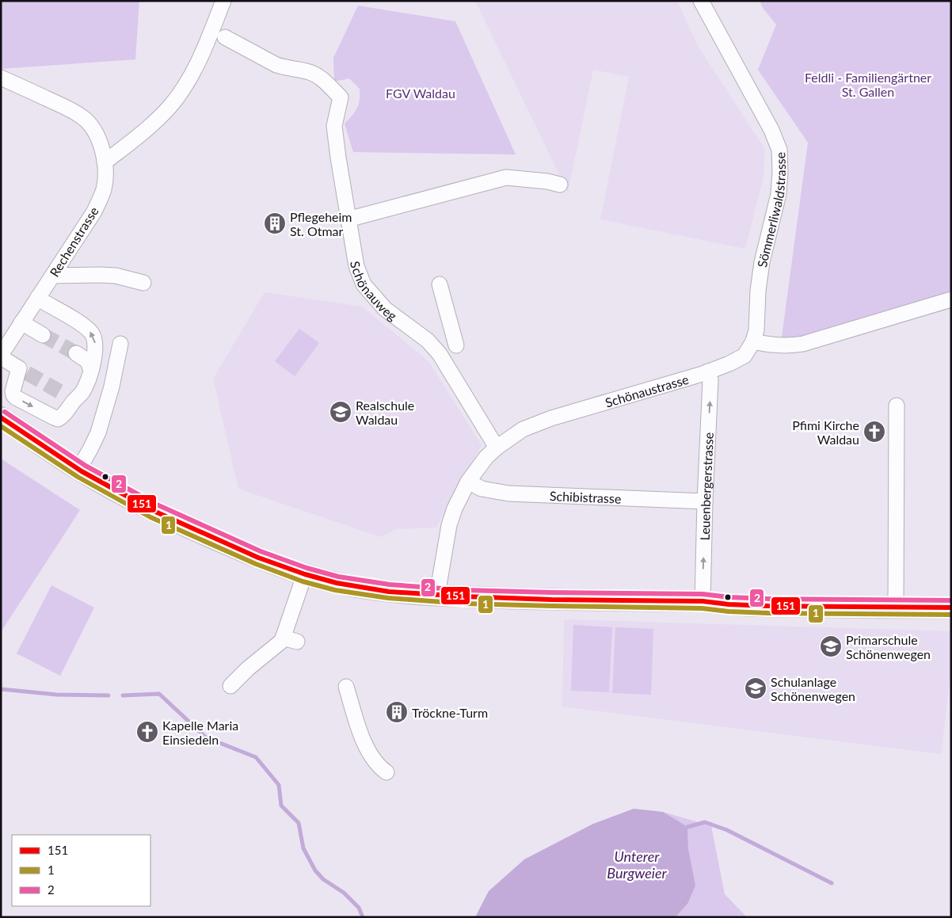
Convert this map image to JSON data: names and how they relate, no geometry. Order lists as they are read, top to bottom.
{
  "streets": {
    "street": [
      "Sömmerliwaldstrasse",
      "Rechenstrasse",
      "Schönauweg",
      "Schönaustrasse",
      "Leuenbergerstrasse",
      "Schibistrasse"
    ]
  },
  "crossings": [
    ["Sömmerliwaldstrasse", "Schönaustrasse"],
    ["Schönauweg", "Schönaustrasse"],
    ["Schönaustrasse", "Leuenbergerstrasse"],
    ["Schönaustrasse", "Schibistrasse"],
    ["Leuenbergerstrasse", "Schibistrasse"]
  ],
  "one_way": ["Leuenbergerstrasse"],
  "water": ["Unterer Burgweier"],
  "parks": ["Feldli - Familiengärtner St. Gallen", "FGV Waldau"],
  "places": {
    "building": ["Pflegeheim St. Otmar", "Tröckne-Turm"],
    "school or university": ["Realschule Waldau", "Primarschule Schönenwegen", "Schulanlage Schönenwegen"],
    "church": ["Pfimi Kirche Waldau", "Kapelle Maria Einsiedeln"]
  },
  "lines": ["transit line 2", "transit line 151", "transit line 1"],
  "legend": ["151", "1", "2"]
}
